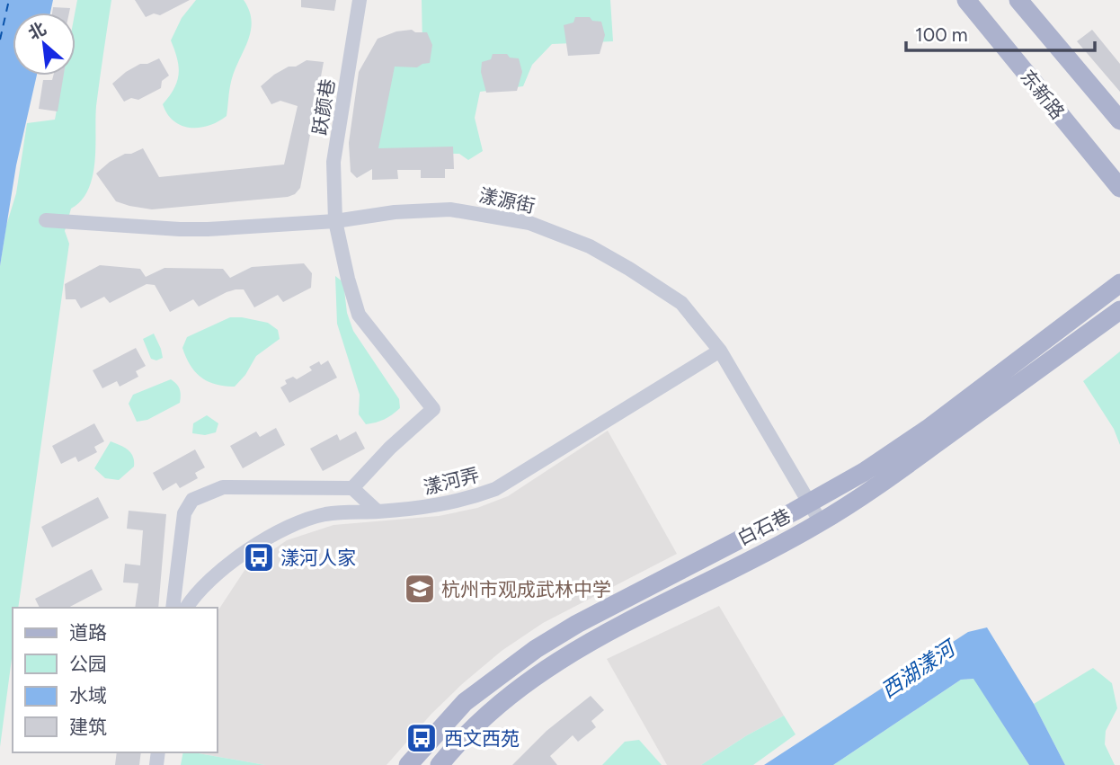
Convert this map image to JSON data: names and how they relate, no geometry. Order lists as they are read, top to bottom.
{
  "streets": {
    "main road": ["东新路", "白石巷"],
    "street": ["跃颜巷", "漾源街", "漾河弄"]
  },
  "crossings": [
    ["跃颜巷", "漾源街"],
    ["漾源街", "漾河弄"],
    ["漾源街", "白石巷"]
  ],
  "water": ["西湖漾河"],
  "places": {
    "bus stop": ["漾河人家", "西文西苑"],
    "school or university": ["杭州市观成武林中学"]
  },
  "legend": [
    "道路",
    "公园",
    "水域",
    "建筑"
  ],
  "scale_bar": "100 m",
  "north": "top left"
}
